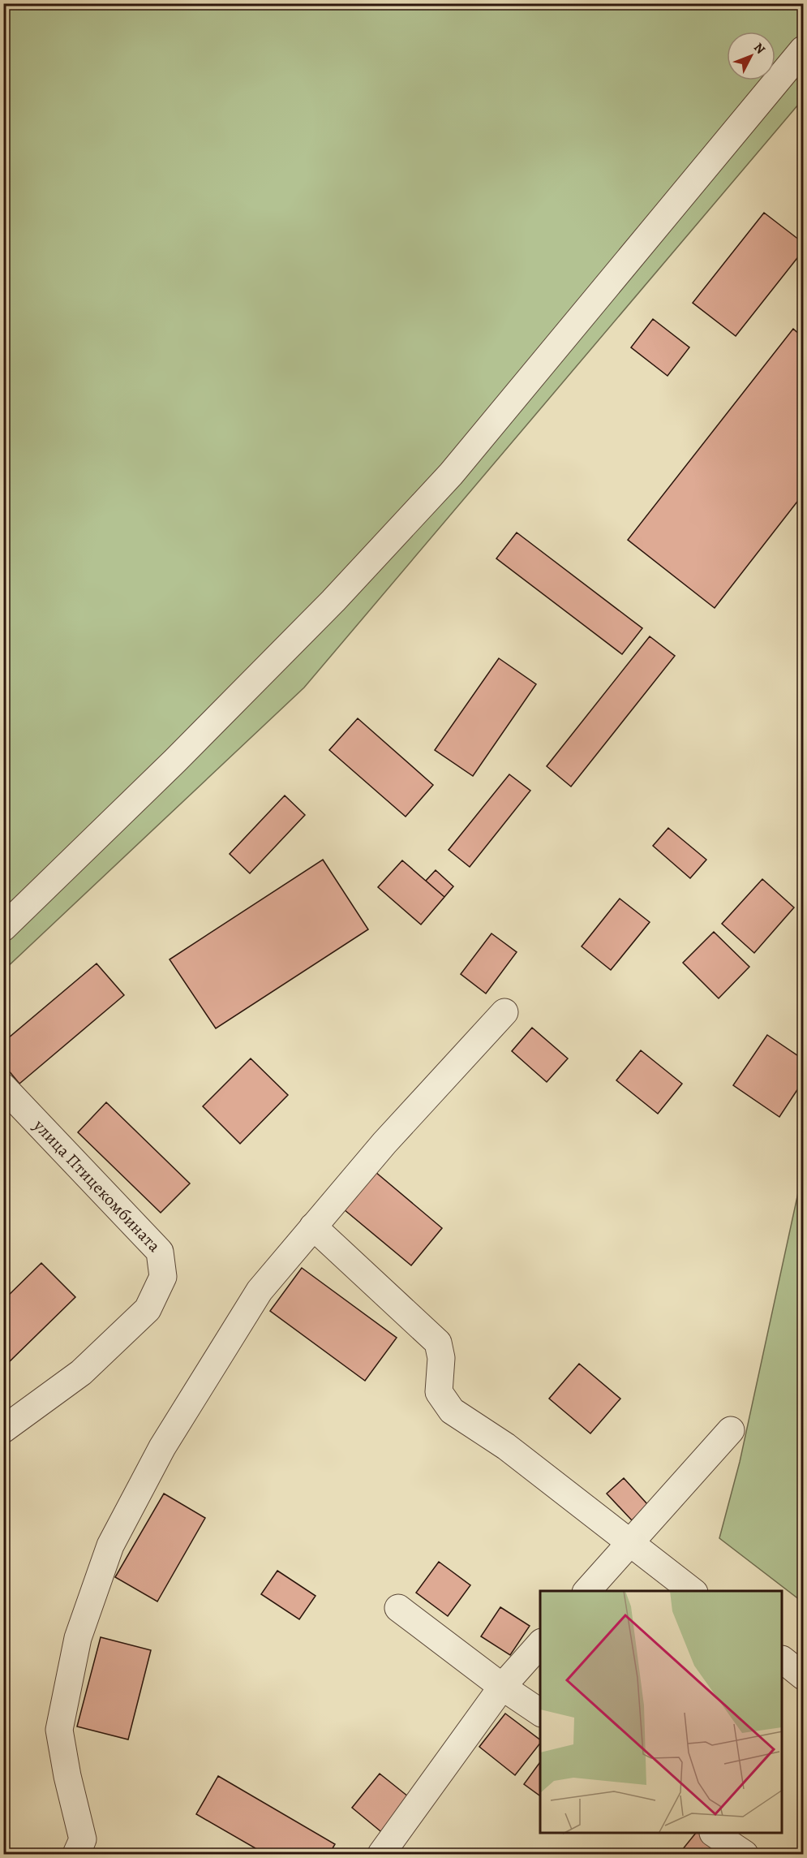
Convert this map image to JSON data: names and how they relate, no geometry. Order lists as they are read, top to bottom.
{
  "streets": {
    "street": ["улица Птицекомбината"]
  },
  "north": "top right"
}
